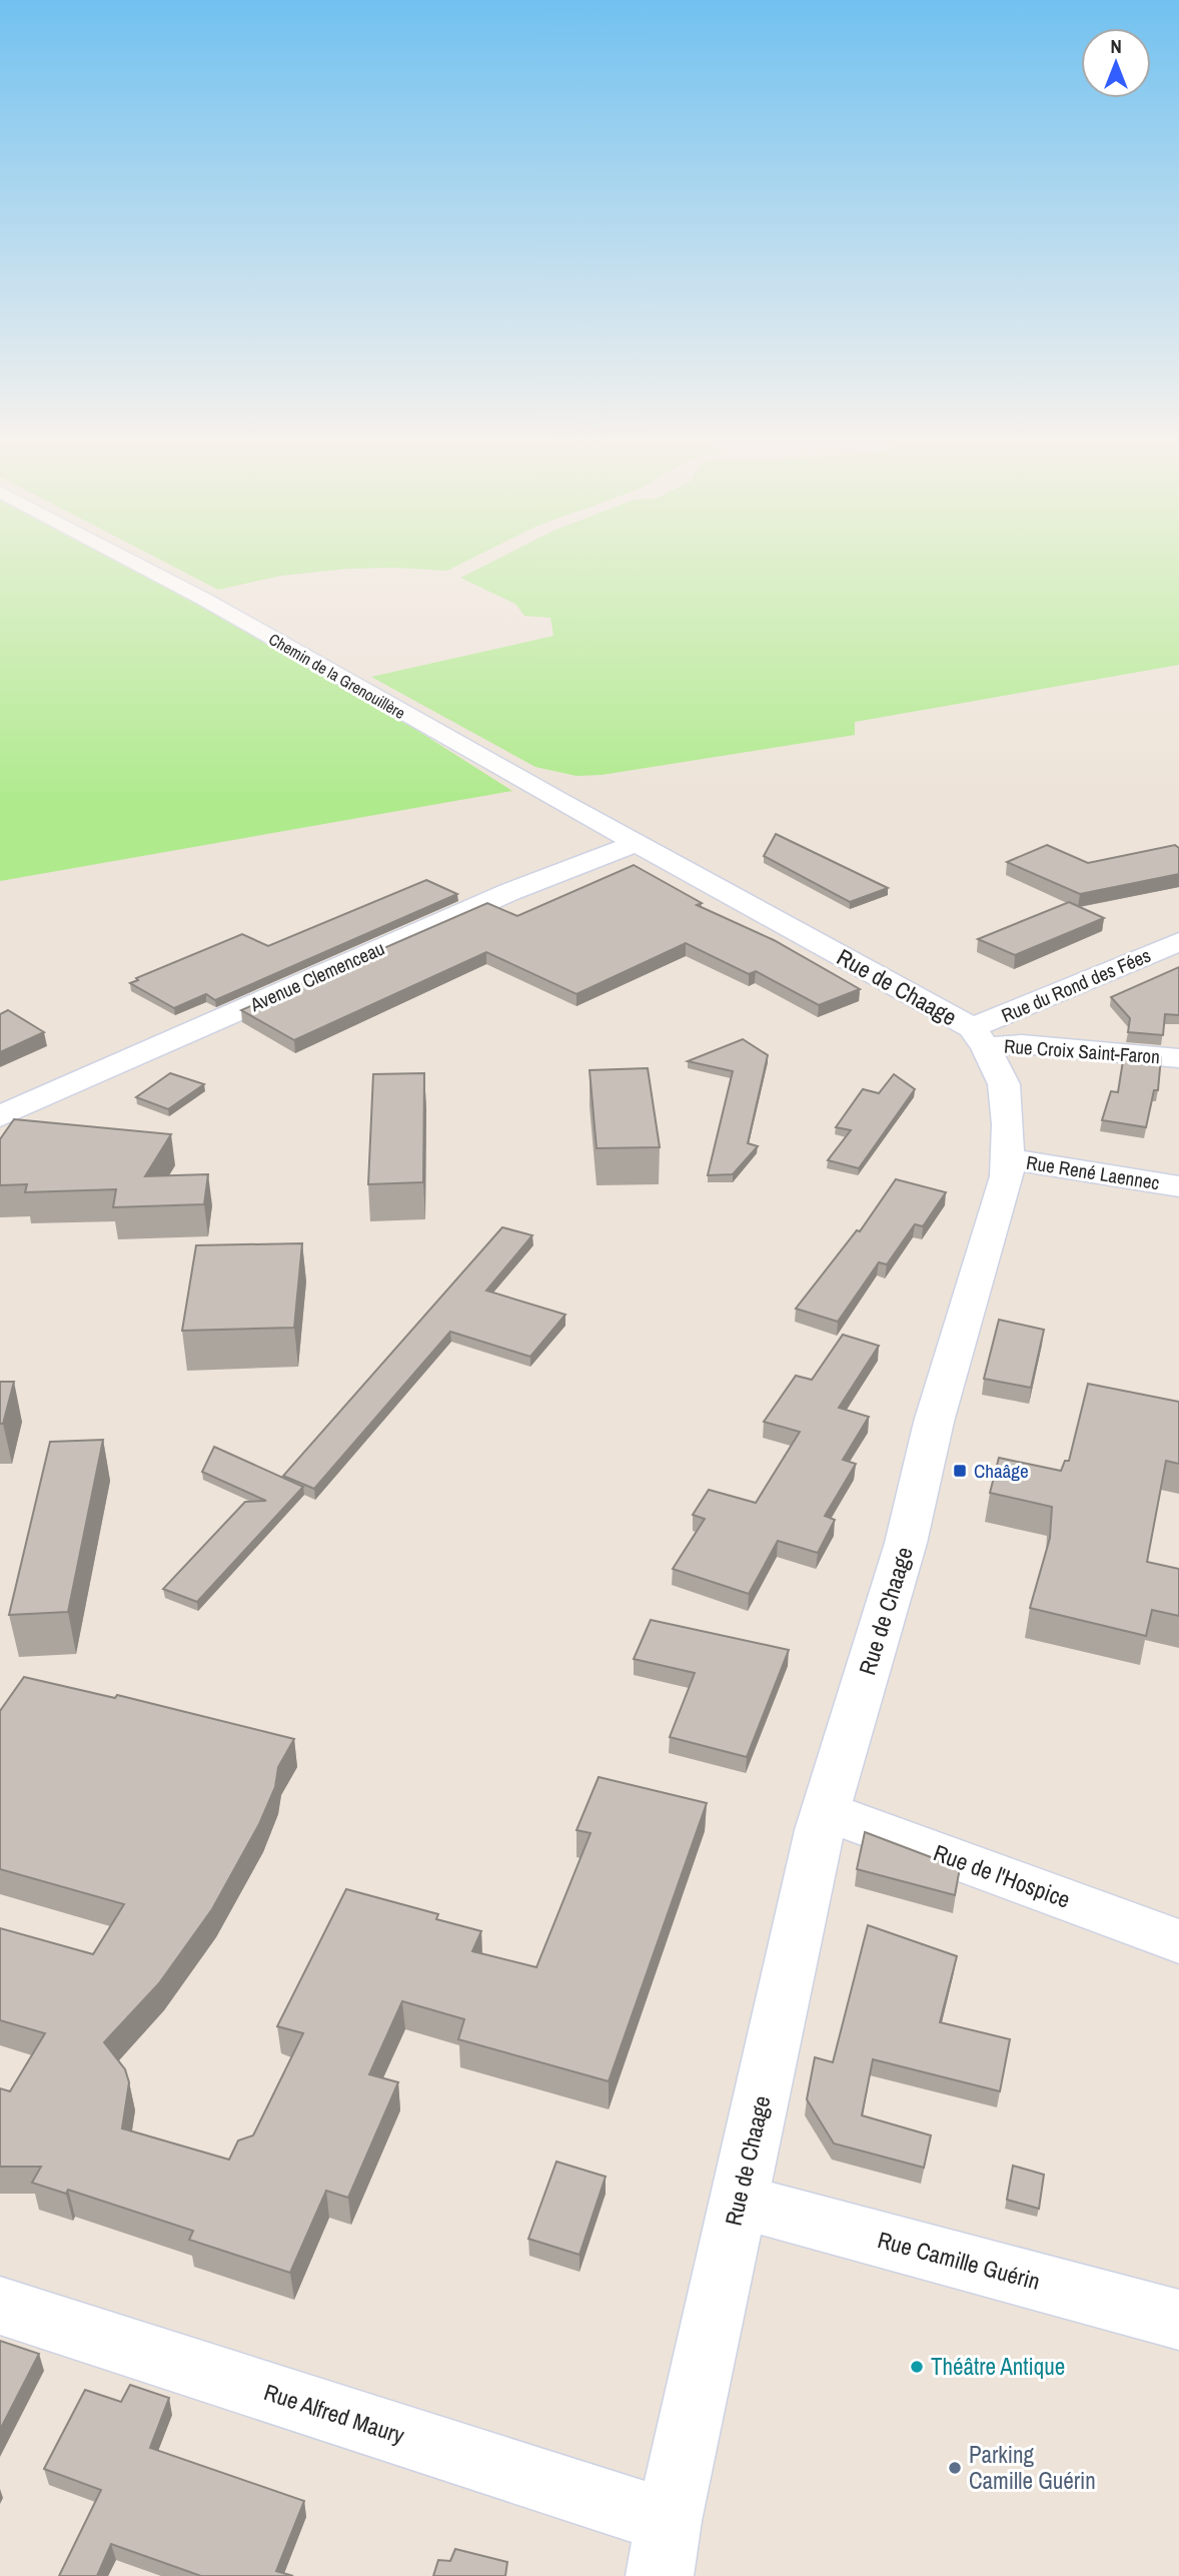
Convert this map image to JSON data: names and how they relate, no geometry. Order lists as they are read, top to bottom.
{
  "streets": {
    "street": [
      "Chemin de la Grenouillère",
      "Avenue Clemenceau",
      "Rue du Rond des Fées",
      "Rue de Chaage",
      "Rue Croix Saint-Faron",
      "Rue René Laennec",
      "Rue de l'Hospice",
      "Rue Camille Guérin",
      "Rue Alfred Maury"
    ]
  },
  "crossings": [
    ["Chemin de la Grenouillère", "Avenue Clemenceau"],
    ["Chemin de la Grenouillère", "Rue de Chaage"],
    ["Avenue Clemenceau", "Rue de Chaage"],
    ["Rue du Rond des Fées", "Rue de Chaage"],
    ["Rue du Rond des Fées", "Rue Croix Saint-Faron"],
    ["Rue de Chaage", "Rue Croix Saint-Faron"],
    ["Rue de Chaage", "Rue René Laennec"],
    ["Rue de Chaage", "Rue de l'Hospice"],
    ["Rue de Chaage", "Rue Camille Guérin"],
    ["Rue de Chaage", "Rue Alfred Maury"]
  ],
  "places": {
    "transit": ["Chaâge"],
    "other": ["Théâtre Antique", "Parking Camille Guérin"]
  },
  "north": "top"
}
